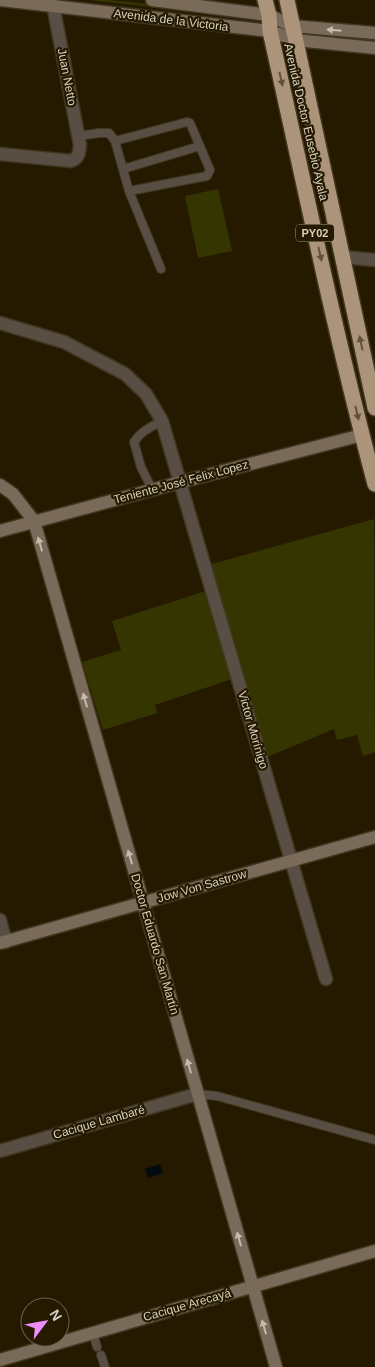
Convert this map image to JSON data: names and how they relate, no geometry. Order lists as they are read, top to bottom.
{
  "streets": {
    "highway": ["Avenida Doctor Eusebio Ayala", "PY02"],
    "street": [
      "Avenida de la Victoria",
      "Juan Netto",
      "Teniente José Felix Lopez",
      "Victor Morínigo",
      "Jow Von Sastrow",
      "Doctor Eduardo San Martín",
      "Cacique Lambaré",
      "Cacique Arecayá"
    ]
  },
  "crossings": [
    ["Avenida de la Victoria", "Juan Netto"],
    ["Avenida de la Victoria", "Avenida Doctor Eusebio Ayala"],
    ["Avenida Doctor Eusebio Ayala", "Teniente José Felix Lopez"],
    ["Teniente José Felix Lopez", "Victor Morínigo"],
    ["Teniente José Felix Lopez", "Doctor Eduardo San Martín"],
    ["Victor Morínigo", "Jow Von Sastrow"],
    ["Jow Von Sastrow", "Doctor Eduardo San Martín"],
    ["Doctor Eduardo San Martín", "Cacique Lambaré"],
    ["Doctor Eduardo San Martín", "Cacique Arecayá"]
  ],
  "one_way": ["Doctor Eduardo San Martín"],
  "north": "top right"
}
